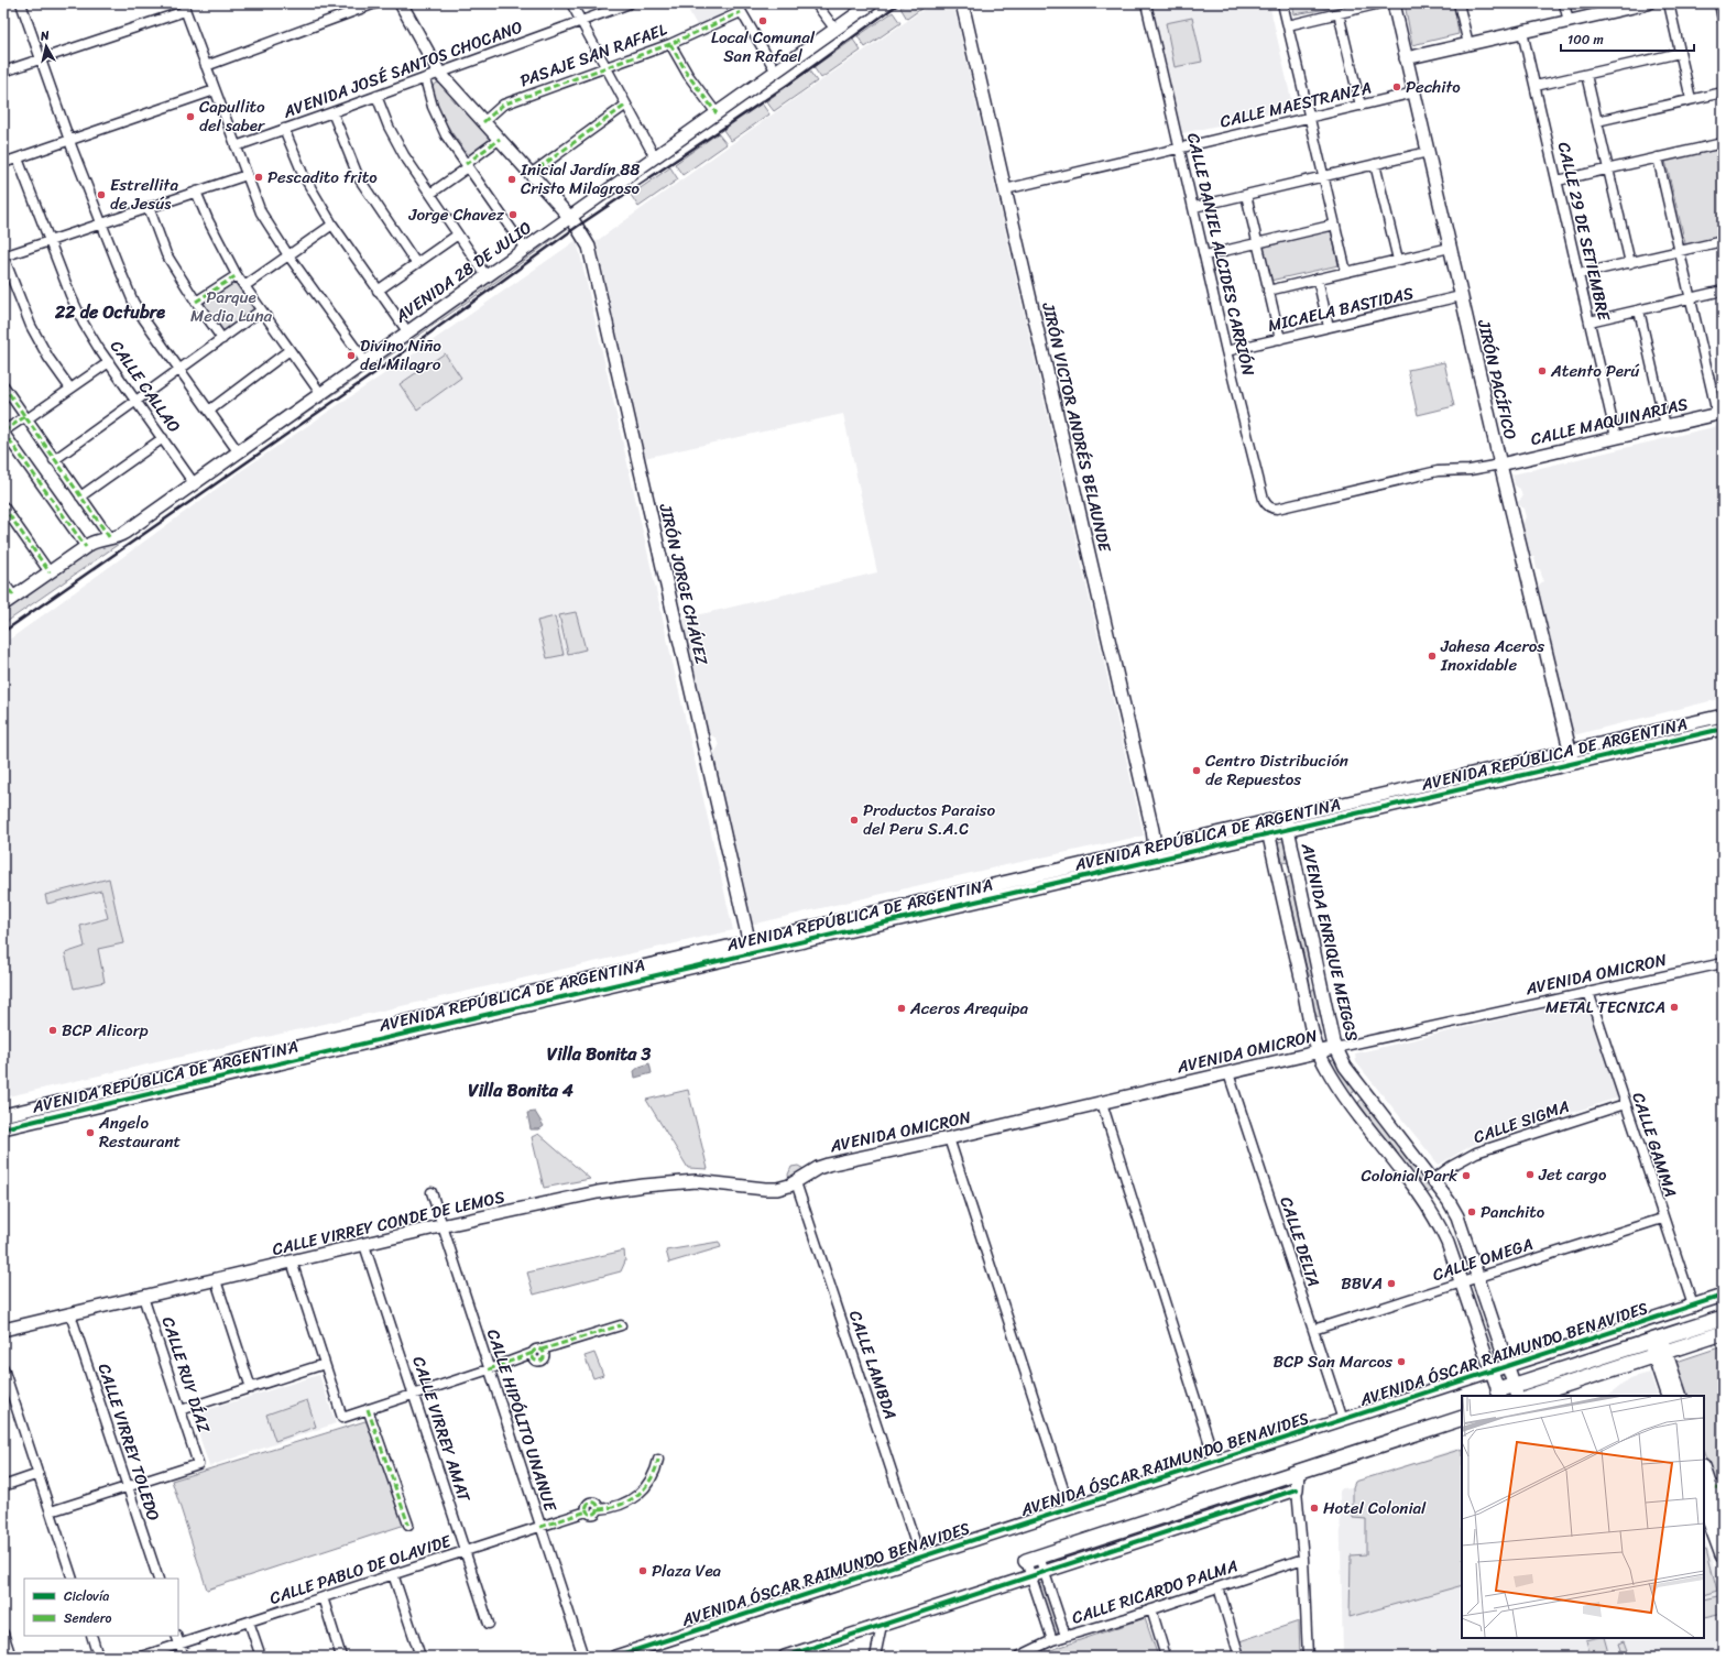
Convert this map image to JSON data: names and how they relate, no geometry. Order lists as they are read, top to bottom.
{
  "streets": {
    "main road": [
      "AVENIDA 28 DE JULIO",
      "JIRÓN PACÍFICO",
      "CALLE MAQUINARIAS",
      "JIRÓN VICTOR ANDRÉS BELAUNDE",
      "JIRÓN JORGE CHÁVEZ",
      "AVENIDA REPÚBLICA DE ARGENTINA",
      "AVENIDA ENRIQUE MEIGGS",
      "AVENIDA OMICRON",
      "CALLE VIRREY CONDE DE LEMOS",
      "AVENIDA ÓSCAR RAIMUNDO BENAVIDES"
    ],
    "street": [
      "PASAJE SAN RAFAEL",
      "AVENIDA JOSÉ SANTOS CHOCANO",
      "CALLE MAESTRANZA",
      "CALLE 29 DE SETIEMBRE",
      "CALLE DANIEL ALCIDES CARRIÓN",
      "MICAELA BASTIDAS",
      "CALLE CALLAO",
      "CALLE SIGMA",
      "CALLE GAMMA",
      "CALLE DELTA",
      "CALLE OMEGA",
      "CALLE LAMBDA",
      "CALLE RUY DÍAZ",
      "CALLE HIPÓLITO UNANUE",
      "CALLE VIRREY AMAT",
      "CALLE VIRREY TOLEDO",
      "CALLE PABLO DE OLAVIDE",
      "CALLE RICARDO PALMA"
    ]
  },
  "crossings": [
    ["PASAJE SAN RAFAEL", "JIRÓN JORGE CHÁVEZ"],
    ["AVENIDA JOSÉ SANTOS CHOCANO", "JIRÓN JORGE CHÁVEZ"],
    ["CALLE MAESTRANZA", "CALLE DANIEL ALCIDES CARRIÓN"],
    ["CALLE MAESTRANZA", "JIRÓN PACÍFICO"],
    ["CALLE MAESTRANZA", "JIRÓN VICTOR ANDRÉS BELAUNDE"],
    ["CALLE 29 DE SETIEMBRE", "CALLE MAQUINARIAS"],
    ["CALLE DANIEL ALCIDES CARRIÓN", "MICAELA BASTIDAS"],
    ["CALLE DANIEL ALCIDES CARRIÓN", "CALLE MAQUINARIAS"],
    ["AVENIDA 28 DE JULIO", "CALLE CALLAO"],
    ["AVENIDA 28 DE JULIO", "JIRÓN JORGE CHÁVEZ"],
    ["MICAELA BASTIDAS", "JIRÓN PACÍFICO"],
    ["JIRÓN PACÍFICO", "CALLE MAQUINARIAS"],
    ["JIRÓN PACÍFICO", "AVENIDA REPÚBLICA DE ARGENTINA"],
    ["JIRÓN VICTOR ANDRÉS BELAUNDE", "AVENIDA REPÚBLICA DE ARGENTINA"],
    ["JIRÓN JORGE CHÁVEZ", "AVENIDA REPÚBLICA DE ARGENTINA"],
    ["AVENIDA REPÚBLICA DE ARGENTINA", "AVENIDA ENRIQUE MEIGGS"],
    ["AVENIDA ENRIQUE MEIGGS", "AVENIDA OMICRON"],
    ["AVENIDA ENRIQUE MEIGGS", "CALLE SIGMA"],
    ["AVENIDA ENRIQUE MEIGGS", "CALLE OMEGA"],
    ["AVENIDA ENRIQUE MEIGGS", "AVENIDA ÓSCAR RAIMUNDO BENAVIDES"],
    ["AVENIDA OMICRON", "CALLE GAMMA"],
    ["AVENIDA OMICRON", "CALLE VIRREY CONDE DE LEMOS"],
    ["AVENIDA OMICRON", "CALLE DELTA"],
    ["AVENIDA OMICRON", "CALLE LAMBDA"],
    ["CALLE SIGMA", "CALLE GAMMA"],
    ["CALLE GAMMA", "CALLE OMEGA"],
    ["CALLE GAMMA", "AVENIDA ÓSCAR RAIMUNDO BENAVIDES"],
    ["CALLE VIRREY CONDE DE LEMOS", "CALLE LAMBDA"],
    ["CALLE VIRREY CONDE DE LEMOS", "CALLE RUY DÍAZ"],
    ["CALLE VIRREY CONDE DE LEMOS", "CALLE HIPÓLITO UNANUE"],
    ["CALLE VIRREY CONDE DE LEMOS", "CALLE VIRREY AMAT"],
    ["CALLE VIRREY CONDE DE LEMOS", "CALLE VIRREY TOLEDO"],
    ["CALLE DELTA", "CALLE OMEGA"],
    ["CALLE DELTA", "AVENIDA ÓSCAR RAIMUNDO BENAVIDES"],
    ["AVENIDA ÓSCAR RAIMUNDO BENAVIDES", "CALLE LAMBDA"],
    ["CALLE RUY DÍAZ", "CALLE VIRREY TOLEDO"],
    ["CALLE HIPÓLITO UNANUE", "CALLE PABLO DE OLAVIDE"],
    ["CALLE VIRREY AMAT", "CALLE PABLO DE OLAVIDE"]
  ],
  "districts": ["22 de Octubre", "Villa Bonita 3", "Villa Bonita 4"],
  "parks": ["Parque Media Luna"],
  "places": [
    "Local Comunal San Rafael",
    "Pechito",
    "Capullito del saber",
    "Pescadito frito",
    "Inicial Jardín 88 Cristo Milagroso",
    "Estrellita de Jesús",
    "Jorge Chavez",
    "Divino Niño del Milagro",
    "Atento Perú",
    "Jahesa Aceros Inoxidable",
    "Centro Distribución de Repuestos",
    "Productos Paraiso del Peru S.A.C",
    "METAL TECNICA",
    "Aceros Arequipa",
    "BCP Alicorp",
    "Angelo Restaurant",
    "Jet cargo",
    "Colonial Park",
    "Panchito",
    "BBVA",
    "BCP San Marcos",
    "Hotel Colonial",
    "Plaza Vea"
  ],
  "legend": ["Ciclovía", "Sendero"],
  "scale_bar": "100 m",
  "north": "top"
}
